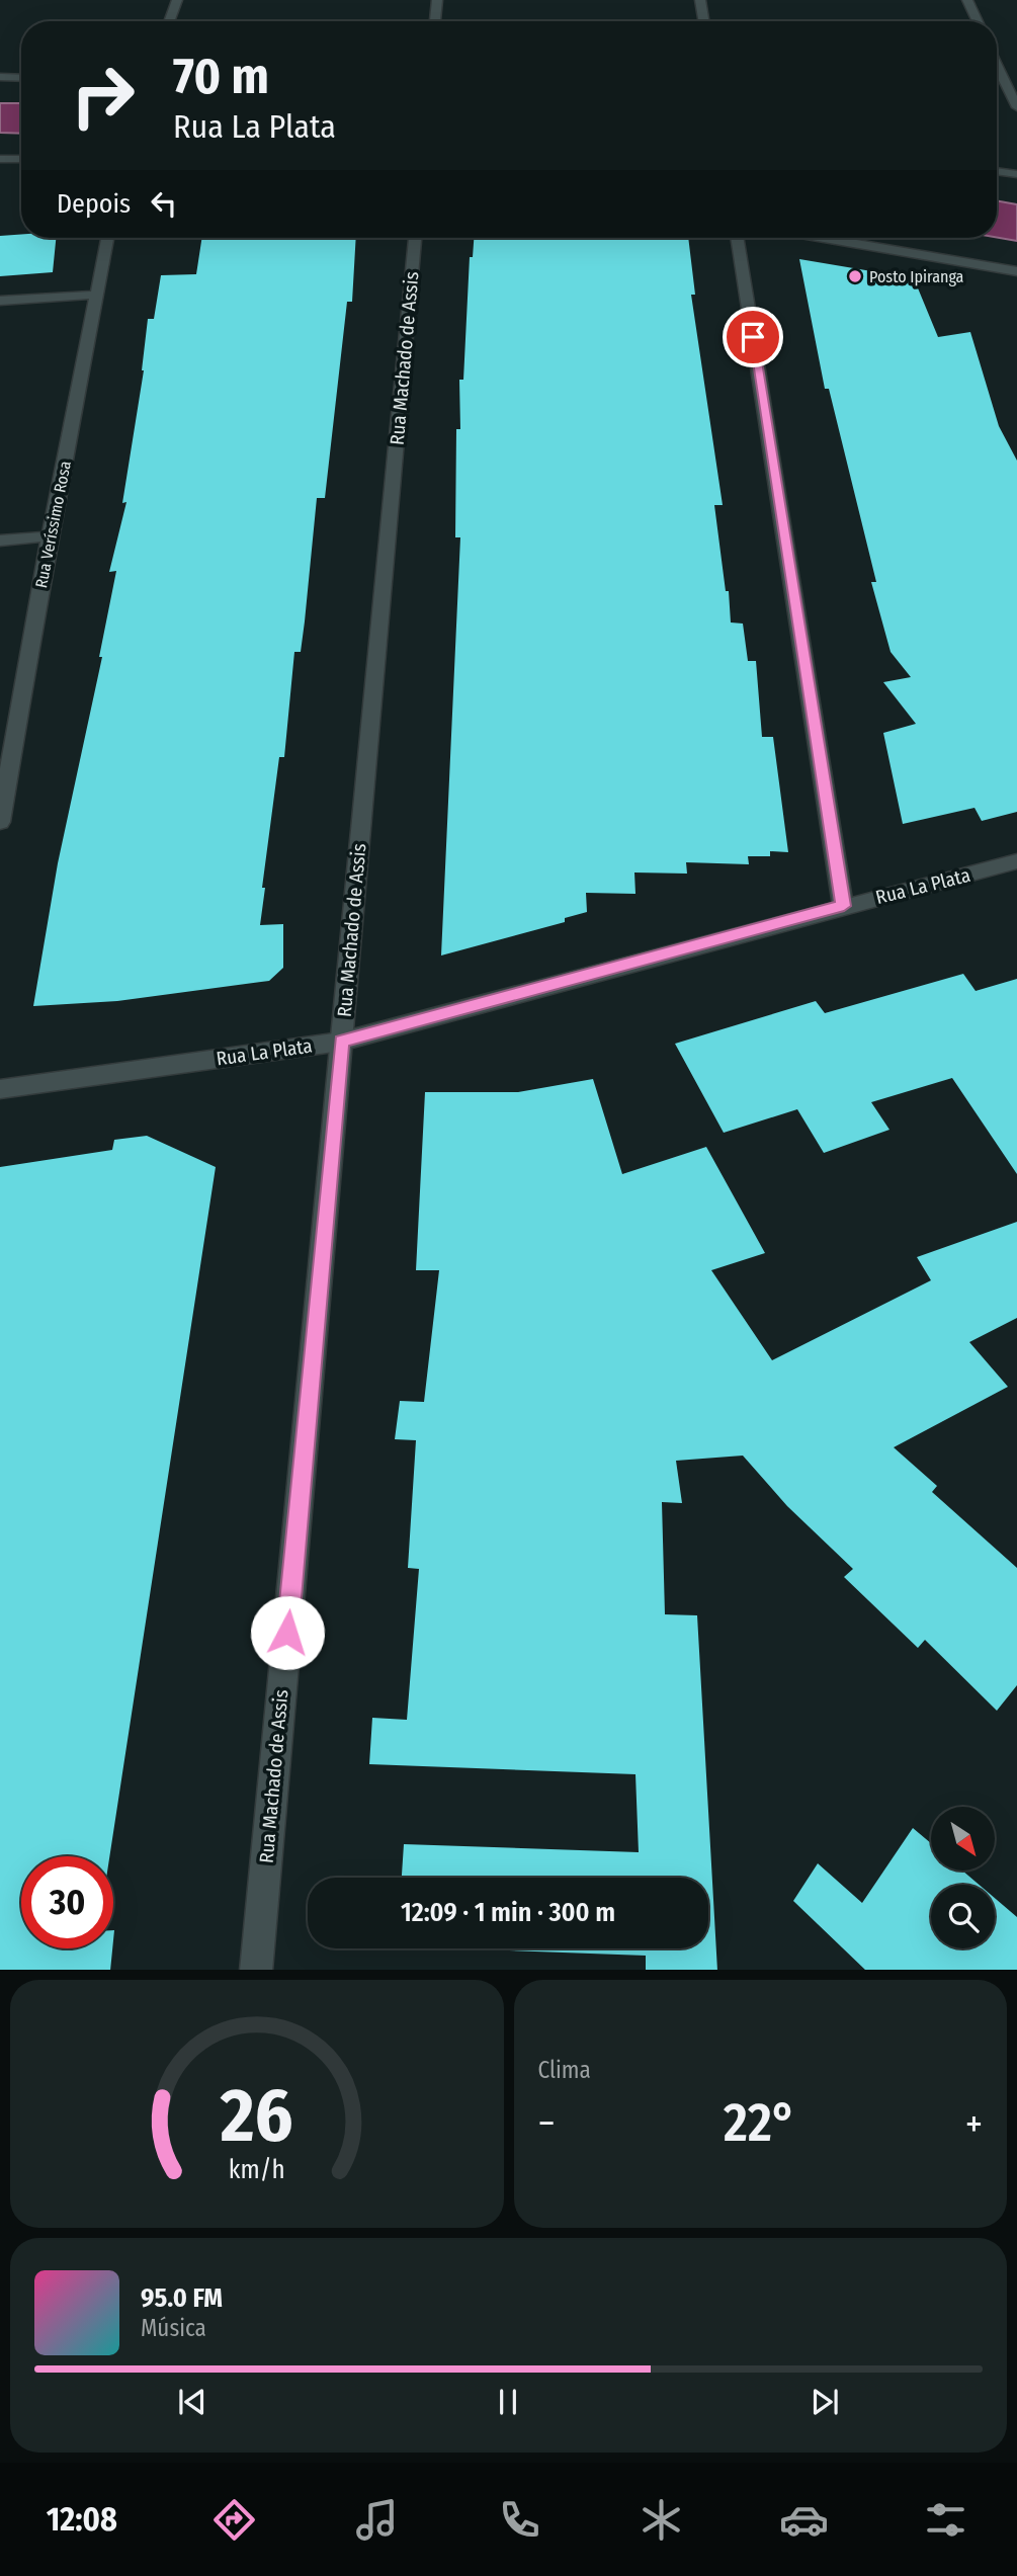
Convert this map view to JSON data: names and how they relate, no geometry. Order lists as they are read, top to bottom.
{
  "streets": {
    "street": ["Rua Machado de Assis", "Rua Veríssimo Rosa", "Rua La Plata"]
  },
  "crossings": [
    ["Rua Machado de Assis", "Rua La Plata"]
  ],
  "places": ["Posto Ipiranga"],
  "north": "bottom right",
  "page": {
    "turn": ["70 m", "Rua La Plata"],
    "then": "Depois",
    "limit": "30",
    "trip": "12:09 · 1 min · 300 m",
    "tile": "Clima",
    "heat": ["−", "22°", "+"],
    "song": ["95.0 FM", "Música"],
    "tabs": "12:08",
    "gauge": ["26", "km/h"]
  }
}
